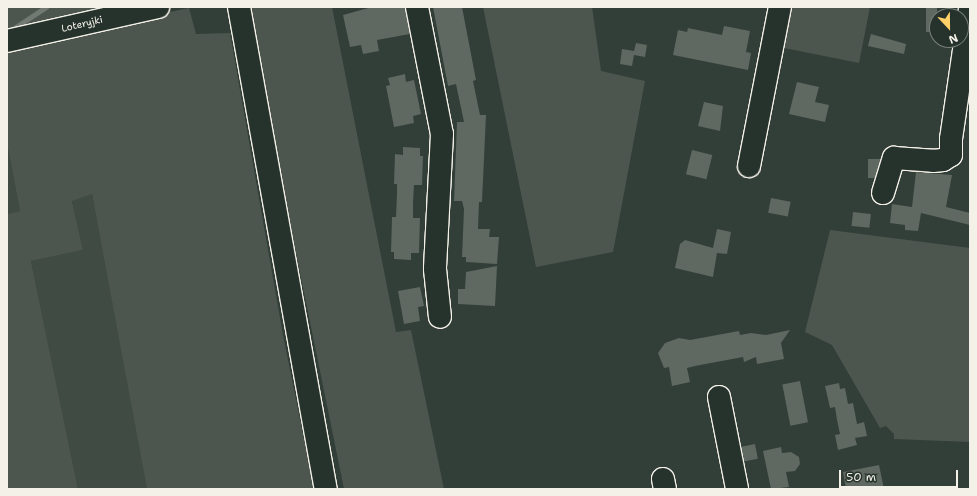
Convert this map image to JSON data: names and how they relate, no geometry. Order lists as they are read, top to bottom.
{
  "streets": {
    "street": ["Loteryjki"]
  },
  "scale_bar": "50 m",
  "north": "bottom"
}
